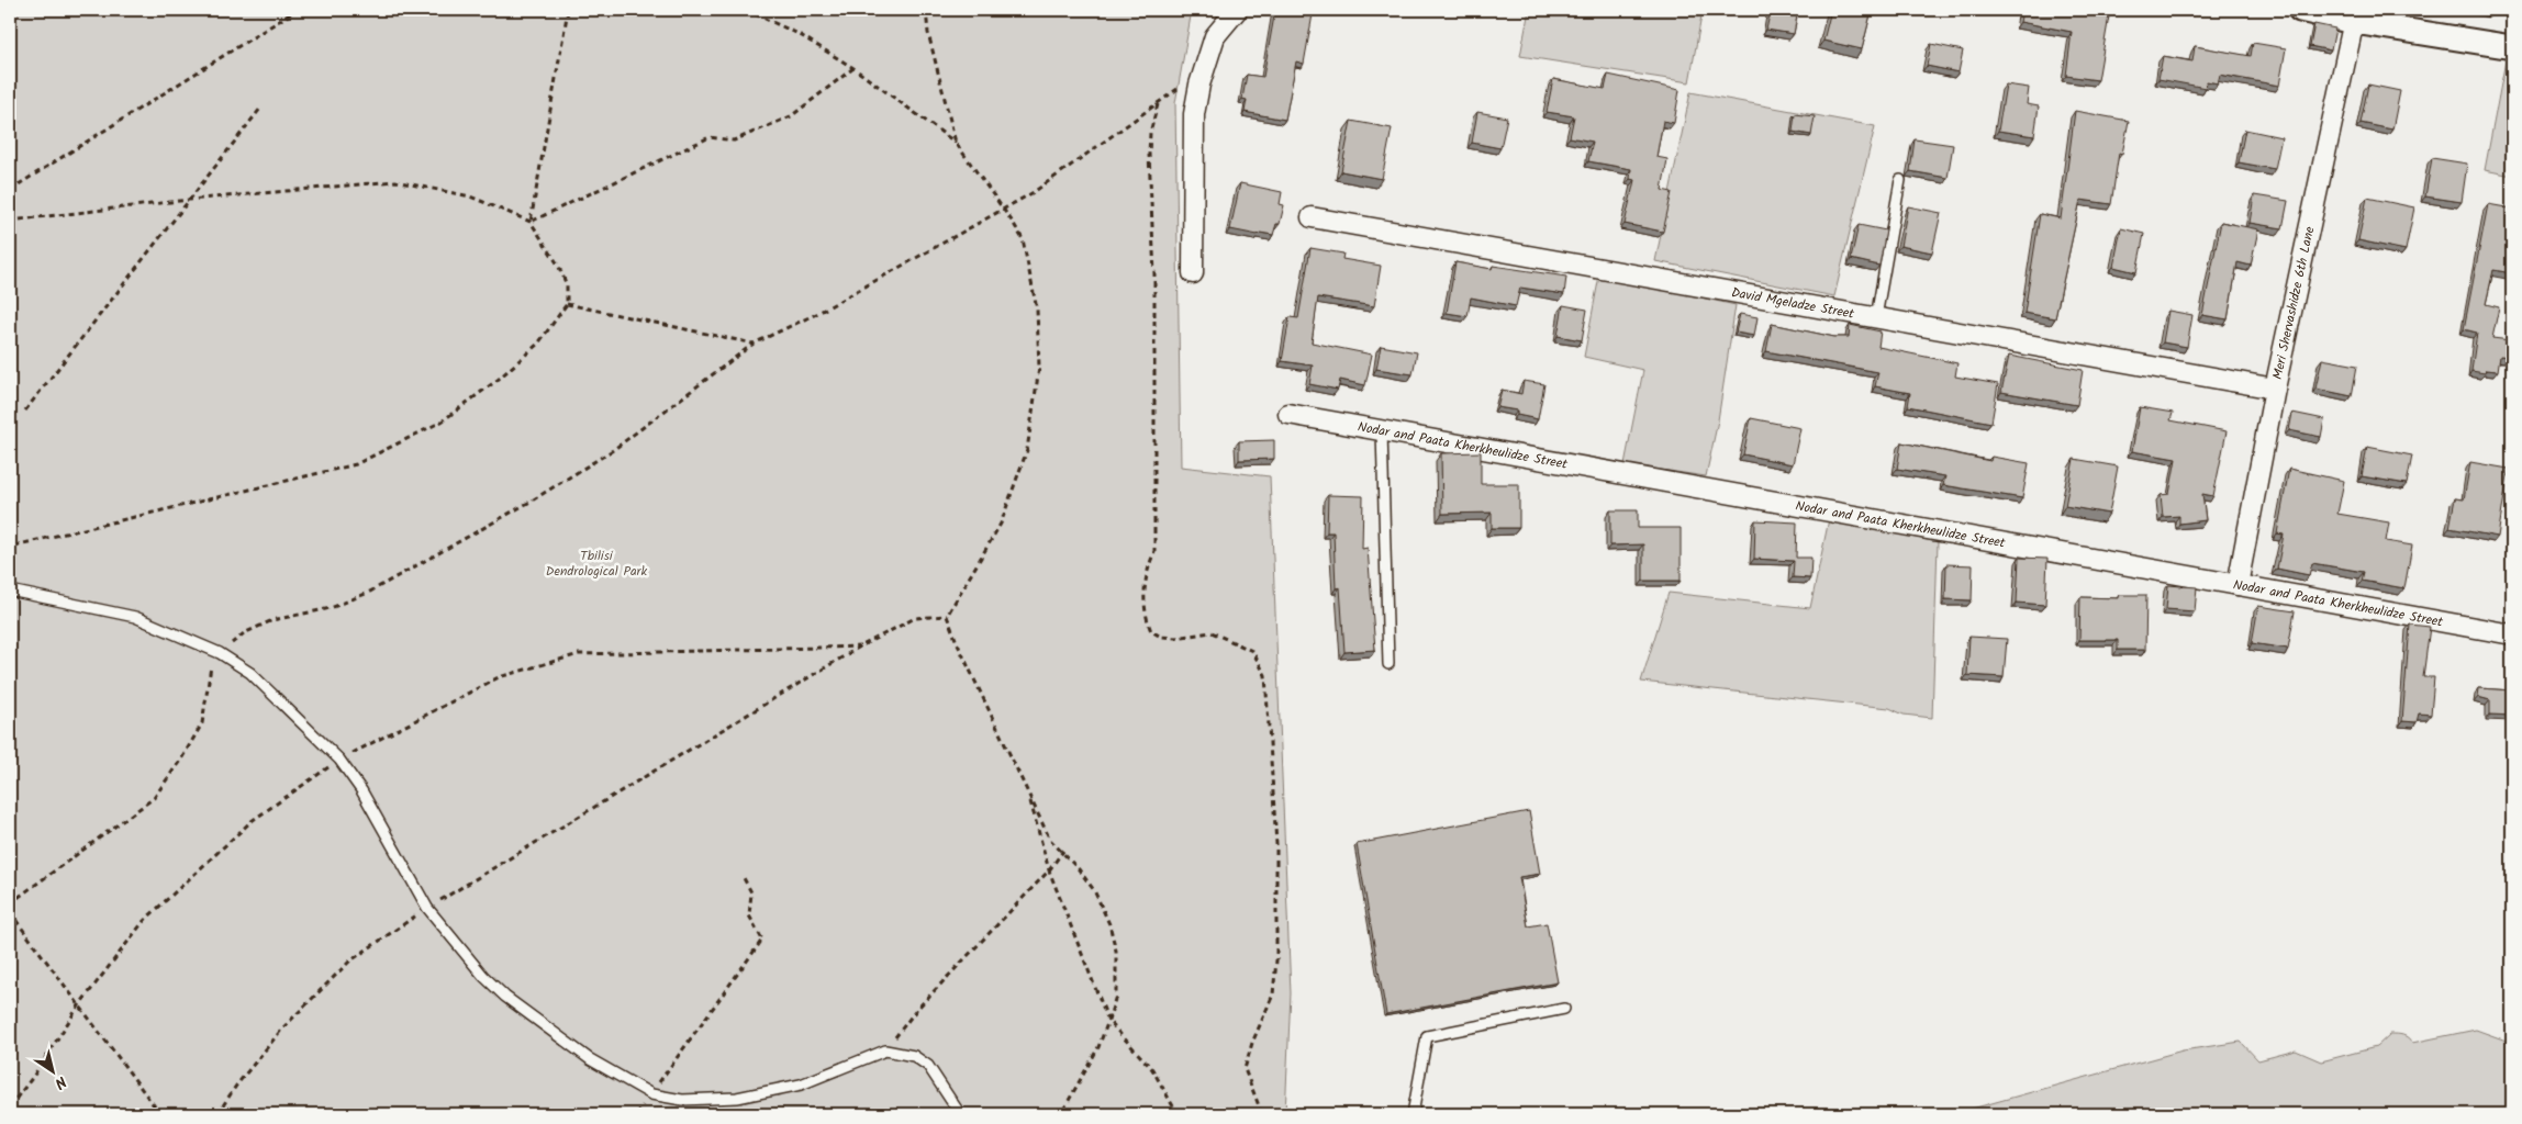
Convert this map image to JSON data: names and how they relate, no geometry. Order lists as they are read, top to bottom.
{
  "streets": {
    "street": ["David Mgeladze Street", "Meri Shervashidze 6th Lane", "Nodar and Paata Kherkheulidze Street"]
  },
  "crossings": [
    ["David Mgeladze Street", "Meri Shervashidze 6th Lane"],
    ["Meri Shervashidze 6th Lane", "Nodar and Paata Kherkheulidze Street"]
  ],
  "parks": ["Tbilisi Dendrological Park"],
  "north": "bottom right"
}
